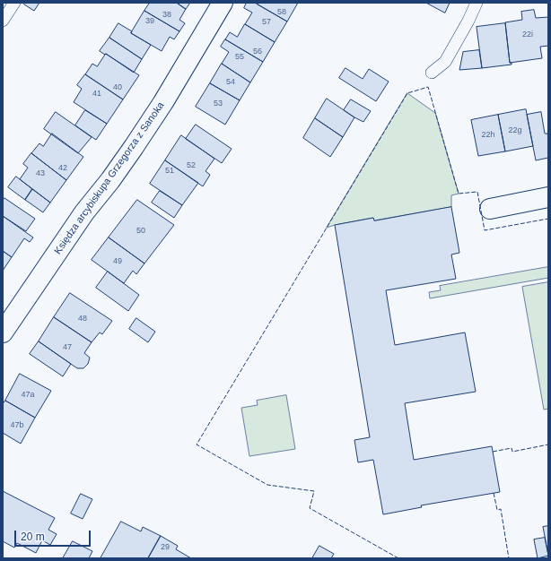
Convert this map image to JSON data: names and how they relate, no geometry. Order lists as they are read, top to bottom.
{
  "streets": {
    "street": ["Księdza arcybiskupa Grzegorza z Sanoka"]
  },
  "house_numbers": [
    "58",
    "38",
    "39",
    "57",
    "22i",
    "56",
    "55",
    "54",
    "40",
    "41",
    "53",
    "22g",
    "22h",
    "52",
    "42",
    "51",
    "43",
    "50",
    "49",
    "48",
    "47",
    "47a",
    "47b",
    "29"
  ],
  "scale_bar": "20 m"
}
